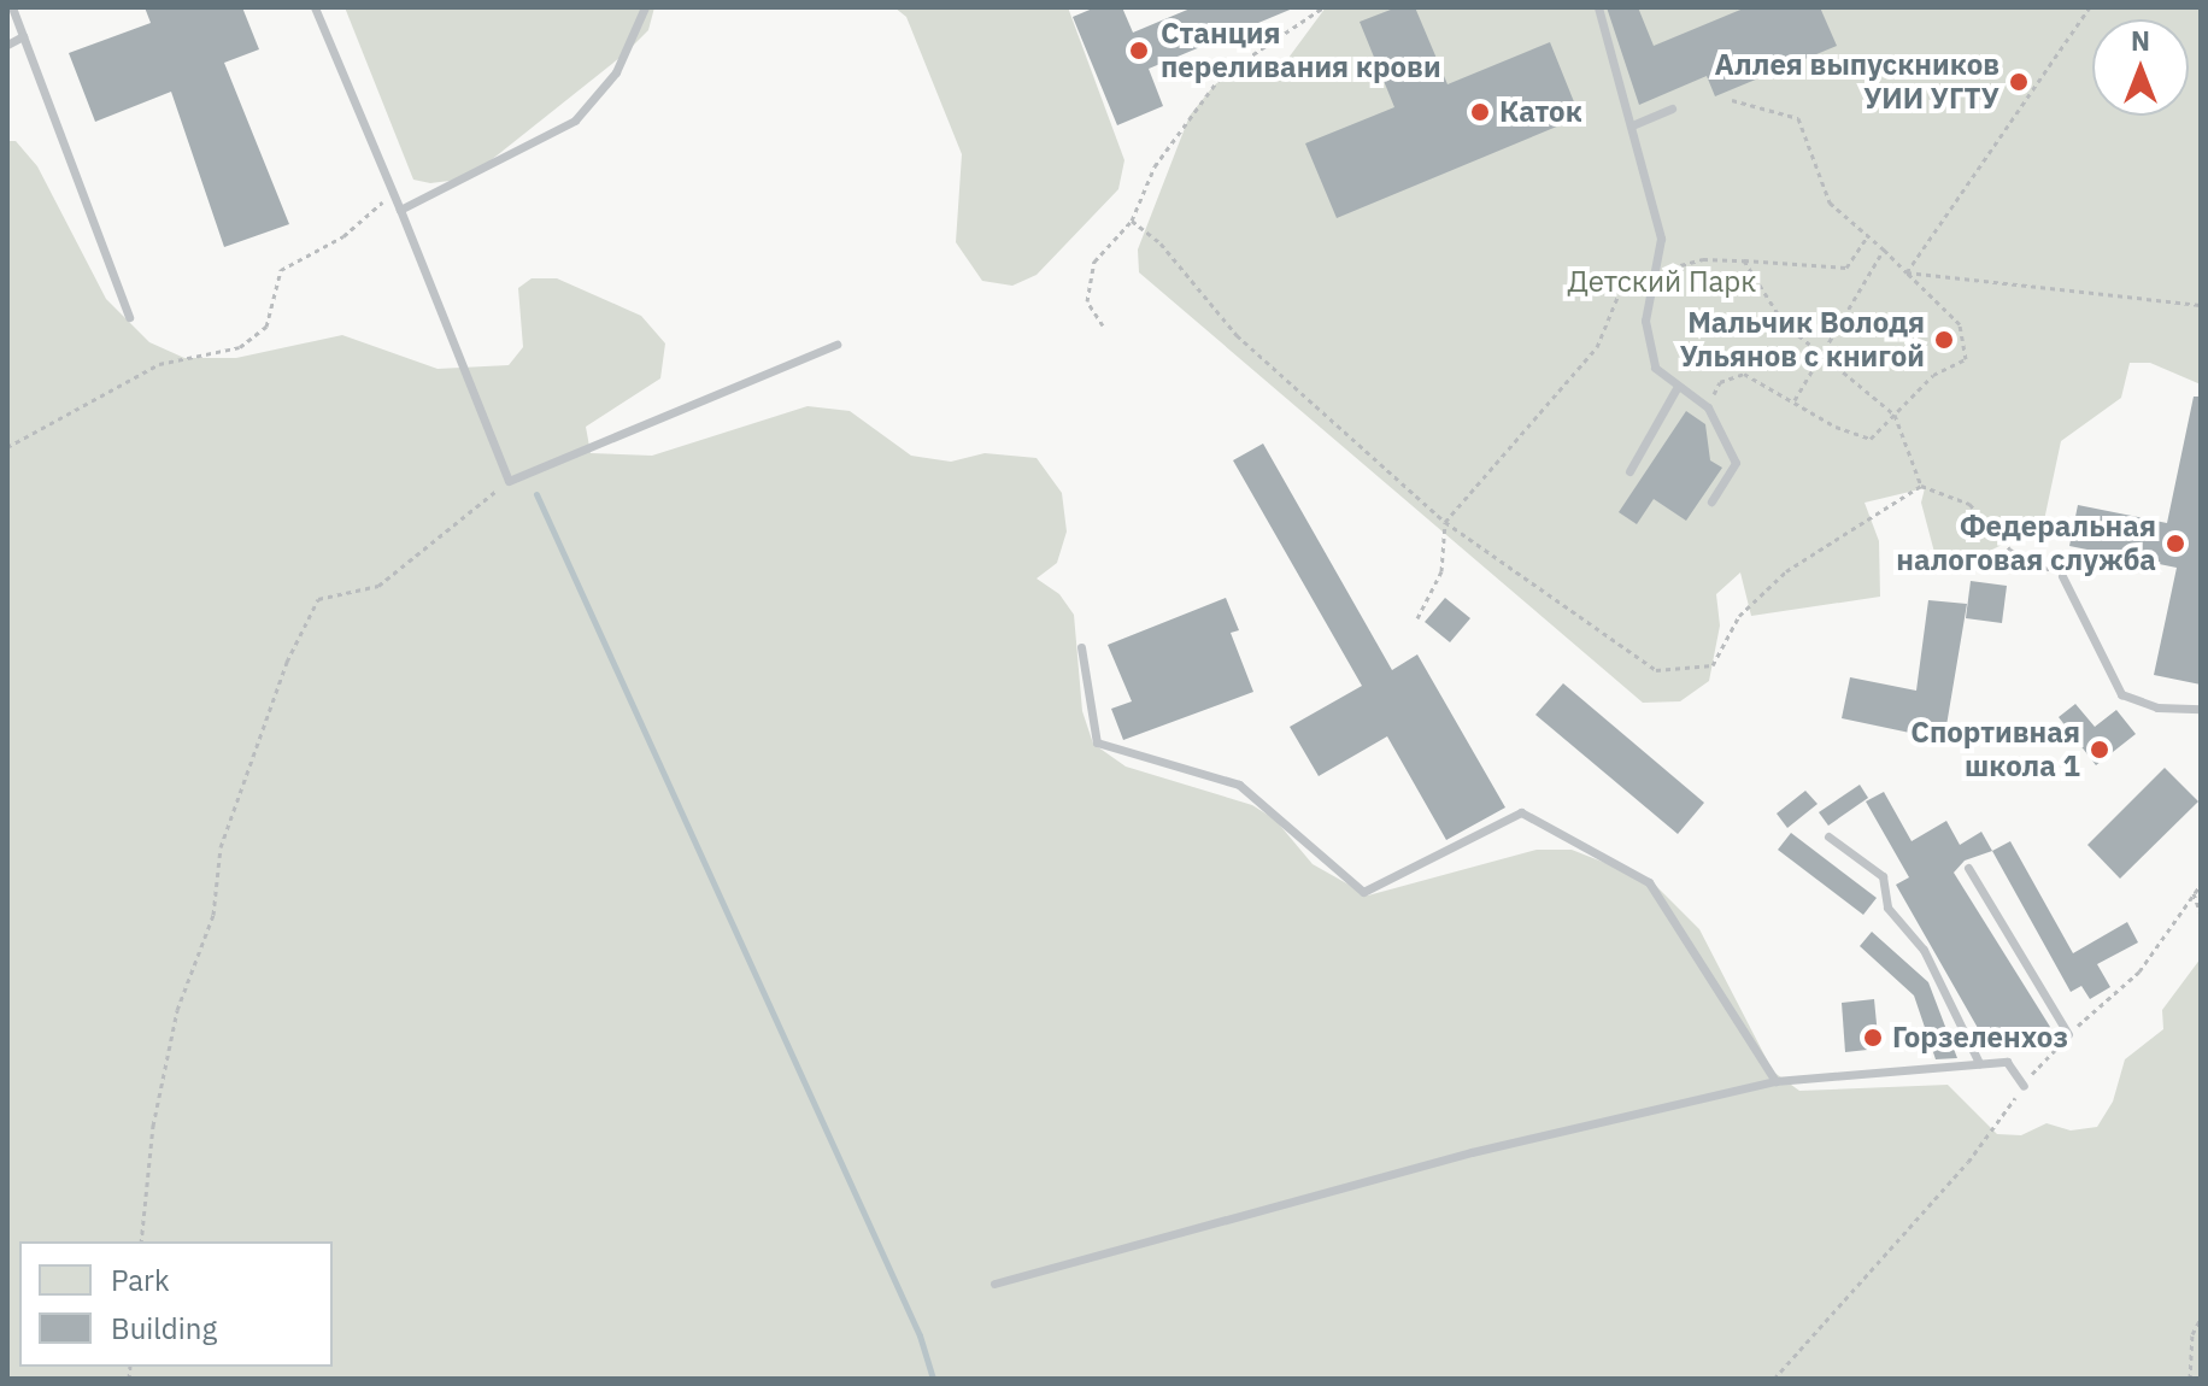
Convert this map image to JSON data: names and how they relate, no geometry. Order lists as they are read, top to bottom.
{
  "parks": ["Детский Парк"],
  "places": [
    "Станция переливания крови",
    "Аллея выпускников УИИ УГТУ",
    "Каток",
    "Мальчик Володя Ульянов с книгой",
    "Федеральная налоговая служба",
    "Спортивная школа 1",
    "Горзеленхоз"
  ],
  "legend": ["Park", "Building"],
  "north": "top"
}
